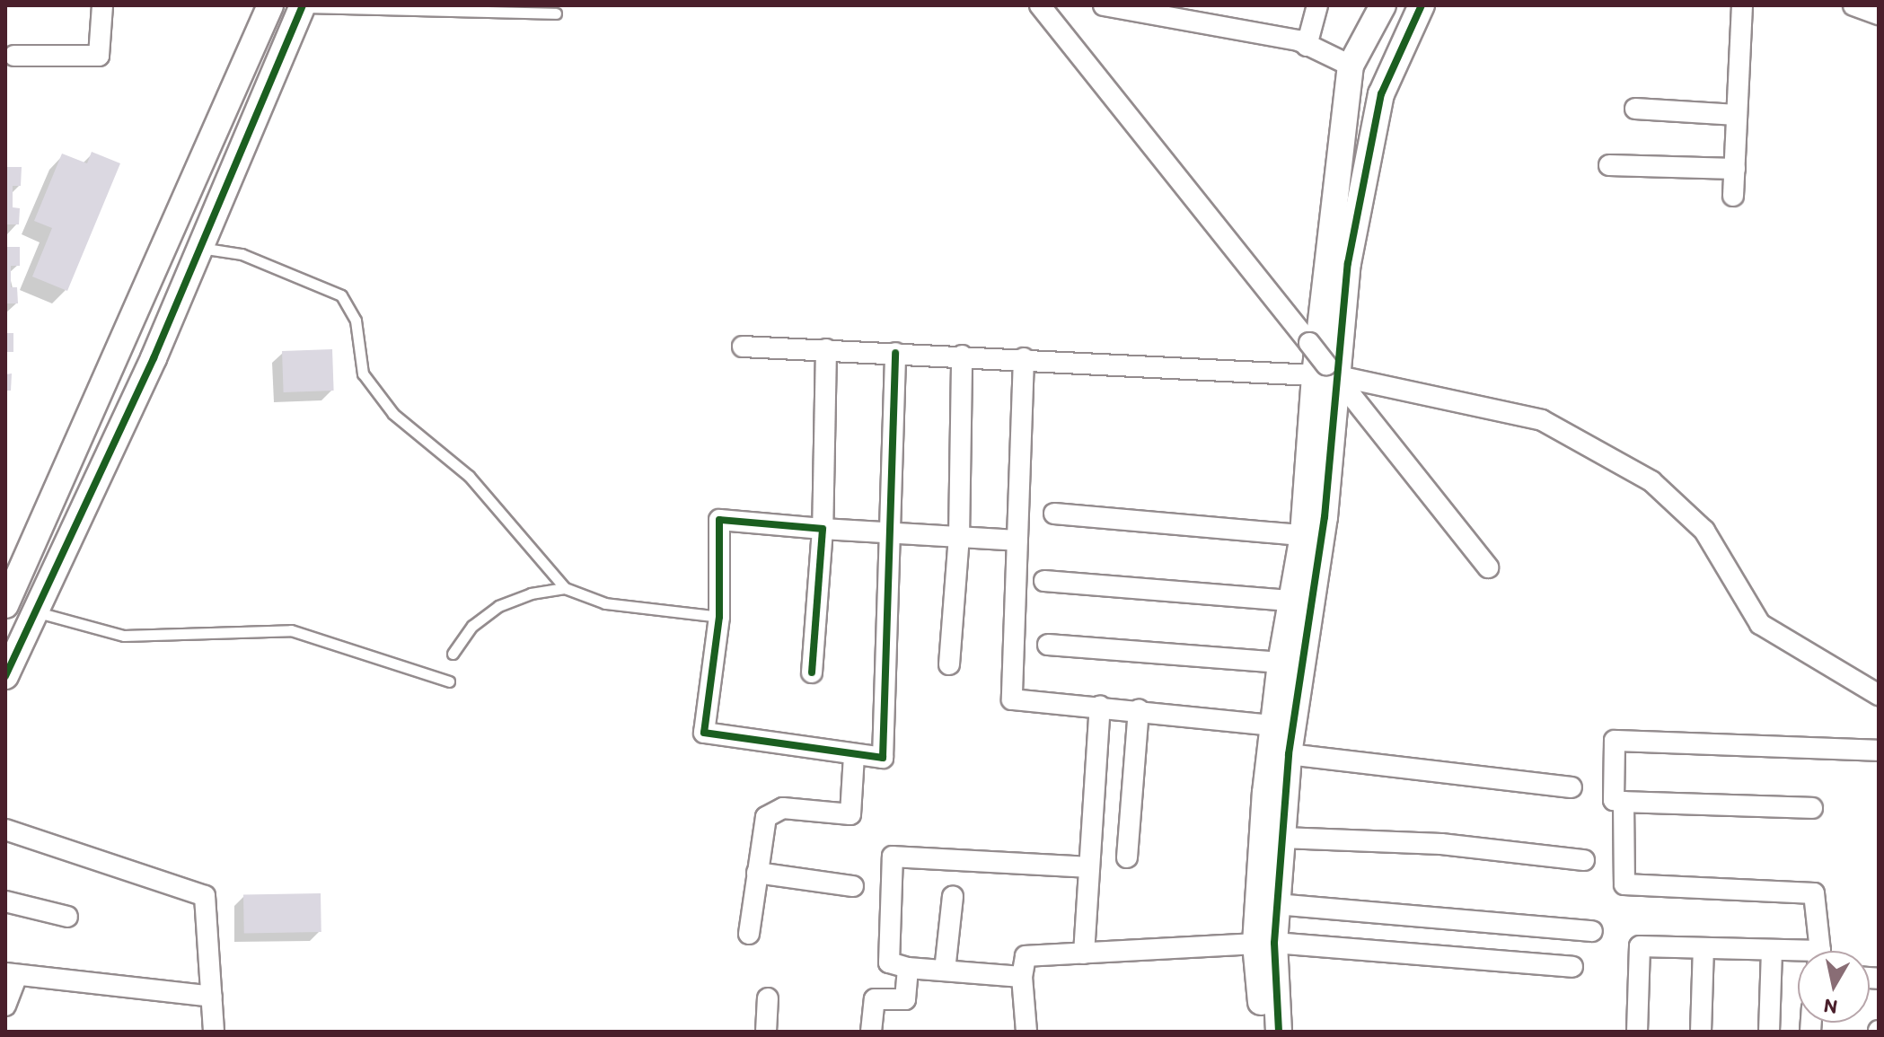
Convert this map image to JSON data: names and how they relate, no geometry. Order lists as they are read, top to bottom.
{
  "north": "bottom"
}
